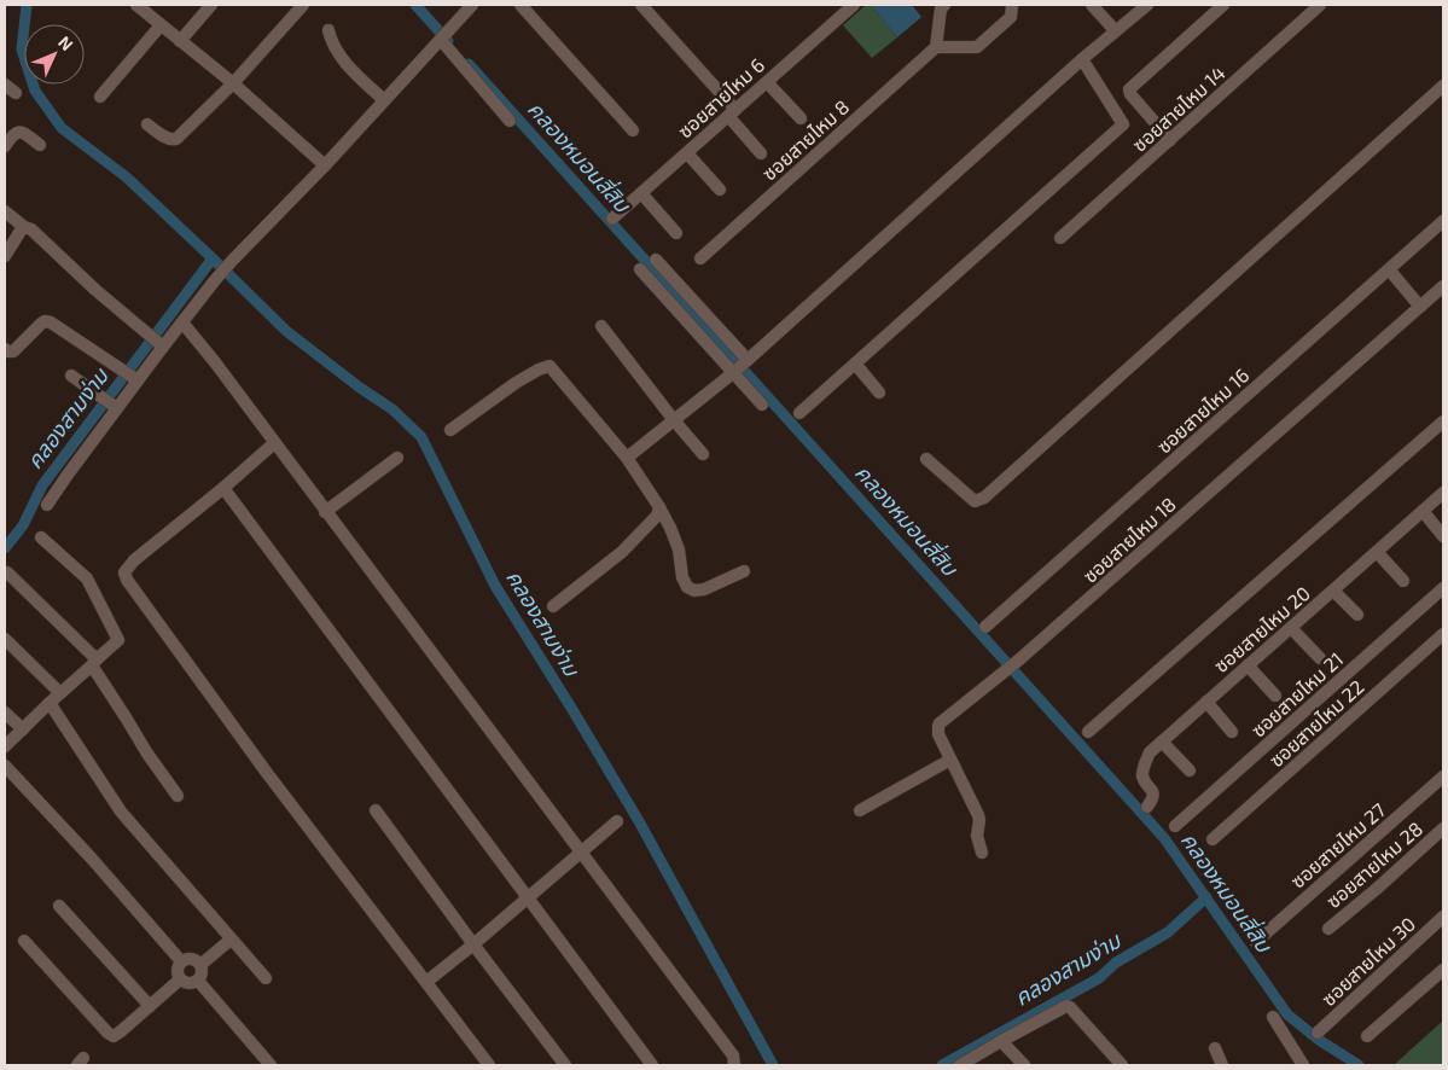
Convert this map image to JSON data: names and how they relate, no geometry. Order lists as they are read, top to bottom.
{
  "streets": {
    "street": [
      "ซอยสายไหม 6",
      "ซอยสายไหม 14",
      "ซอยสายไหม 8",
      "ซอยสายไหม 16",
      "ซอยสายไหม 18",
      "ซอยสายไหม 20",
      "ซอยสายไหม 21",
      "ซอยสายไหม 22",
      "ซอยสายไหม 27",
      "ซอยสายไหม 28",
      "ซอยสายไหม 30"
    ]
  },
  "water": ["คลองหมอนสี่สิบ", "คลองสามง่าม"],
  "north": "top right"
}
